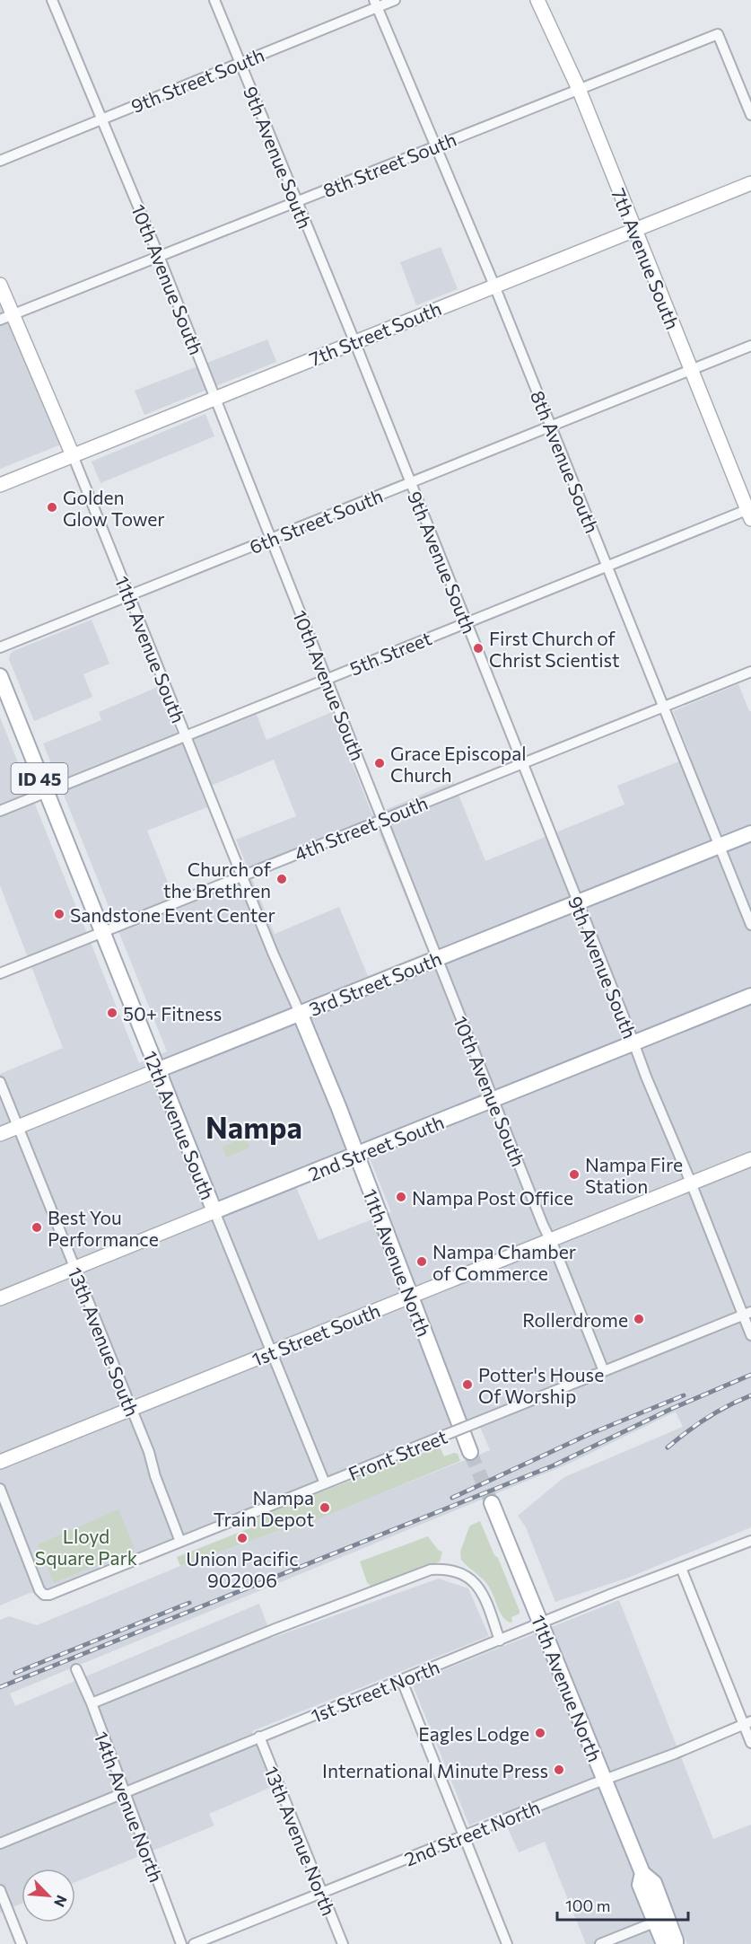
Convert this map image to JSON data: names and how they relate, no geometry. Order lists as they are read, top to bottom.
{
  "streets": {
    "main road": [
      "ID 45",
      "3rd Street South",
      "12th Avenue South",
      "2nd Street South",
      "11th Avenue North"
    ],
    "street": [
      "9th Street South",
      "9th Avenue South",
      "8th Street South",
      "7th Avenue South",
      "10th Avenue South",
      "7th Street South",
      "8th Avenue South",
      "6th Street South",
      "11th Avenue South",
      "5th Street",
      "4th Street South",
      "1st Street South",
      "13th Avenue South",
      "Front Street",
      "1st Street North",
      "14th Avenue North",
      "2nd Street North",
      "13th Avenue North"
    ]
  },
  "crossings": [
    ["9th Street South", "9th Avenue South"],
    ["9th Street South", "10th Avenue South"],
    ["9th Street South", "8th Avenue South"],
    ["9th Avenue South", "8th Street South"],
    ["9th Avenue South", "7th Street South"],
    ["9th Avenue South", "6th Street South"],
    ["9th Avenue South", "5th Street"],
    ["9th Avenue South", "4th Street South"],
    ["9th Avenue South", "3rd Street South"],
    ["9th Avenue South", "2nd Street South"],
    ["9th Avenue South", "1st Street South"],
    ["9th Avenue South", "Front Street"],
    ["8th Street South", "7th Avenue South"],
    ["8th Street South", "10th Avenue South"],
    ["8th Street South", "8th Avenue South"],
    ["8th Street South", "11th Avenue South"],
    ["7th Avenue South", "7th Street South"],
    ["7th Avenue South", "6th Street South"],
    ["7th Avenue South", "5th Street"],
    ["10th Avenue South", "7th Street South"],
    ["10th Avenue South", "6th Street South"],
    ["10th Avenue South", "5th Street"],
    ["10th Avenue South", "4th Street South"],
    ["10th Avenue South", "3rd Street South"],
    ["10th Avenue South", "2nd Street South"],
    ["10th Avenue South", "1st Street South"],
    ["10th Avenue South", "Front Street"],
    ["7th Street South", "8th Avenue South"],
    ["7th Street South", "11th Avenue South"],
    ["8th Avenue South", "6th Street South"],
    ["8th Avenue South", "5th Street"],
    ["8th Avenue South", "4th Street South"],
    ["8th Avenue South", "3rd Street South"],
    ["6th Street South", "11th Avenue South"],
    ["11th Avenue South", "5th Street"],
    ["11th Avenue South", "4th Street South"],
    ["11th Avenue South", "3rd Street South"],
    ["11th Avenue South", "11th Avenue North"],
    ["5th Street", "12th Avenue South"],
    ["4th Street South", "12th Avenue South"],
    ["3rd Street South", "12th Avenue South"],
    ["3rd Street South", "11th Avenue North"],
    ["3rd Street South", "13th Avenue South"],
    ["12th Avenue South", "2nd Street South"],
    ["12th Avenue South", "1st Street South"],
    ["12th Avenue South", "Front Street"],
    ["2nd Street South", "11th Avenue North"],
    ["2nd Street South", "13th Avenue South"],
    ["11th Avenue North", "1st Street South"],
    ["11th Avenue North", "1st Street North"],
    ["11th Avenue North", "2nd Street North"],
    ["1st Street South", "13th Avenue South"],
    ["13th Avenue South", "Front Street"],
    ["1st Street North", "14th Avenue North"],
    ["1st Street North", "13th Avenue North"],
    ["2nd Street North", "13th Avenue North"]
  ],
  "districts": ["Nampa"],
  "parks": ["Lloyd Square Park"],
  "places": [
    "Golden Glow Tower",
    "First Church of Christ Scientist",
    "Grace Episcopal Church",
    "Church of the Brethren",
    "Sandstone Event Center",
    "50+ Fitness",
    "Nampa Fire Station",
    "Nampa Post Office",
    "Best You Performance",
    "Nampa Chamber of Commerce",
    "Rollerdrome",
    "Potter's House Of Worship",
    "Nampa Train Depot",
    "Union Pacific 902006",
    "Eagles Lodge",
    "International Minute Press"
  ],
  "scale_bar": "100 m",
  "north": "bottom right"
}
